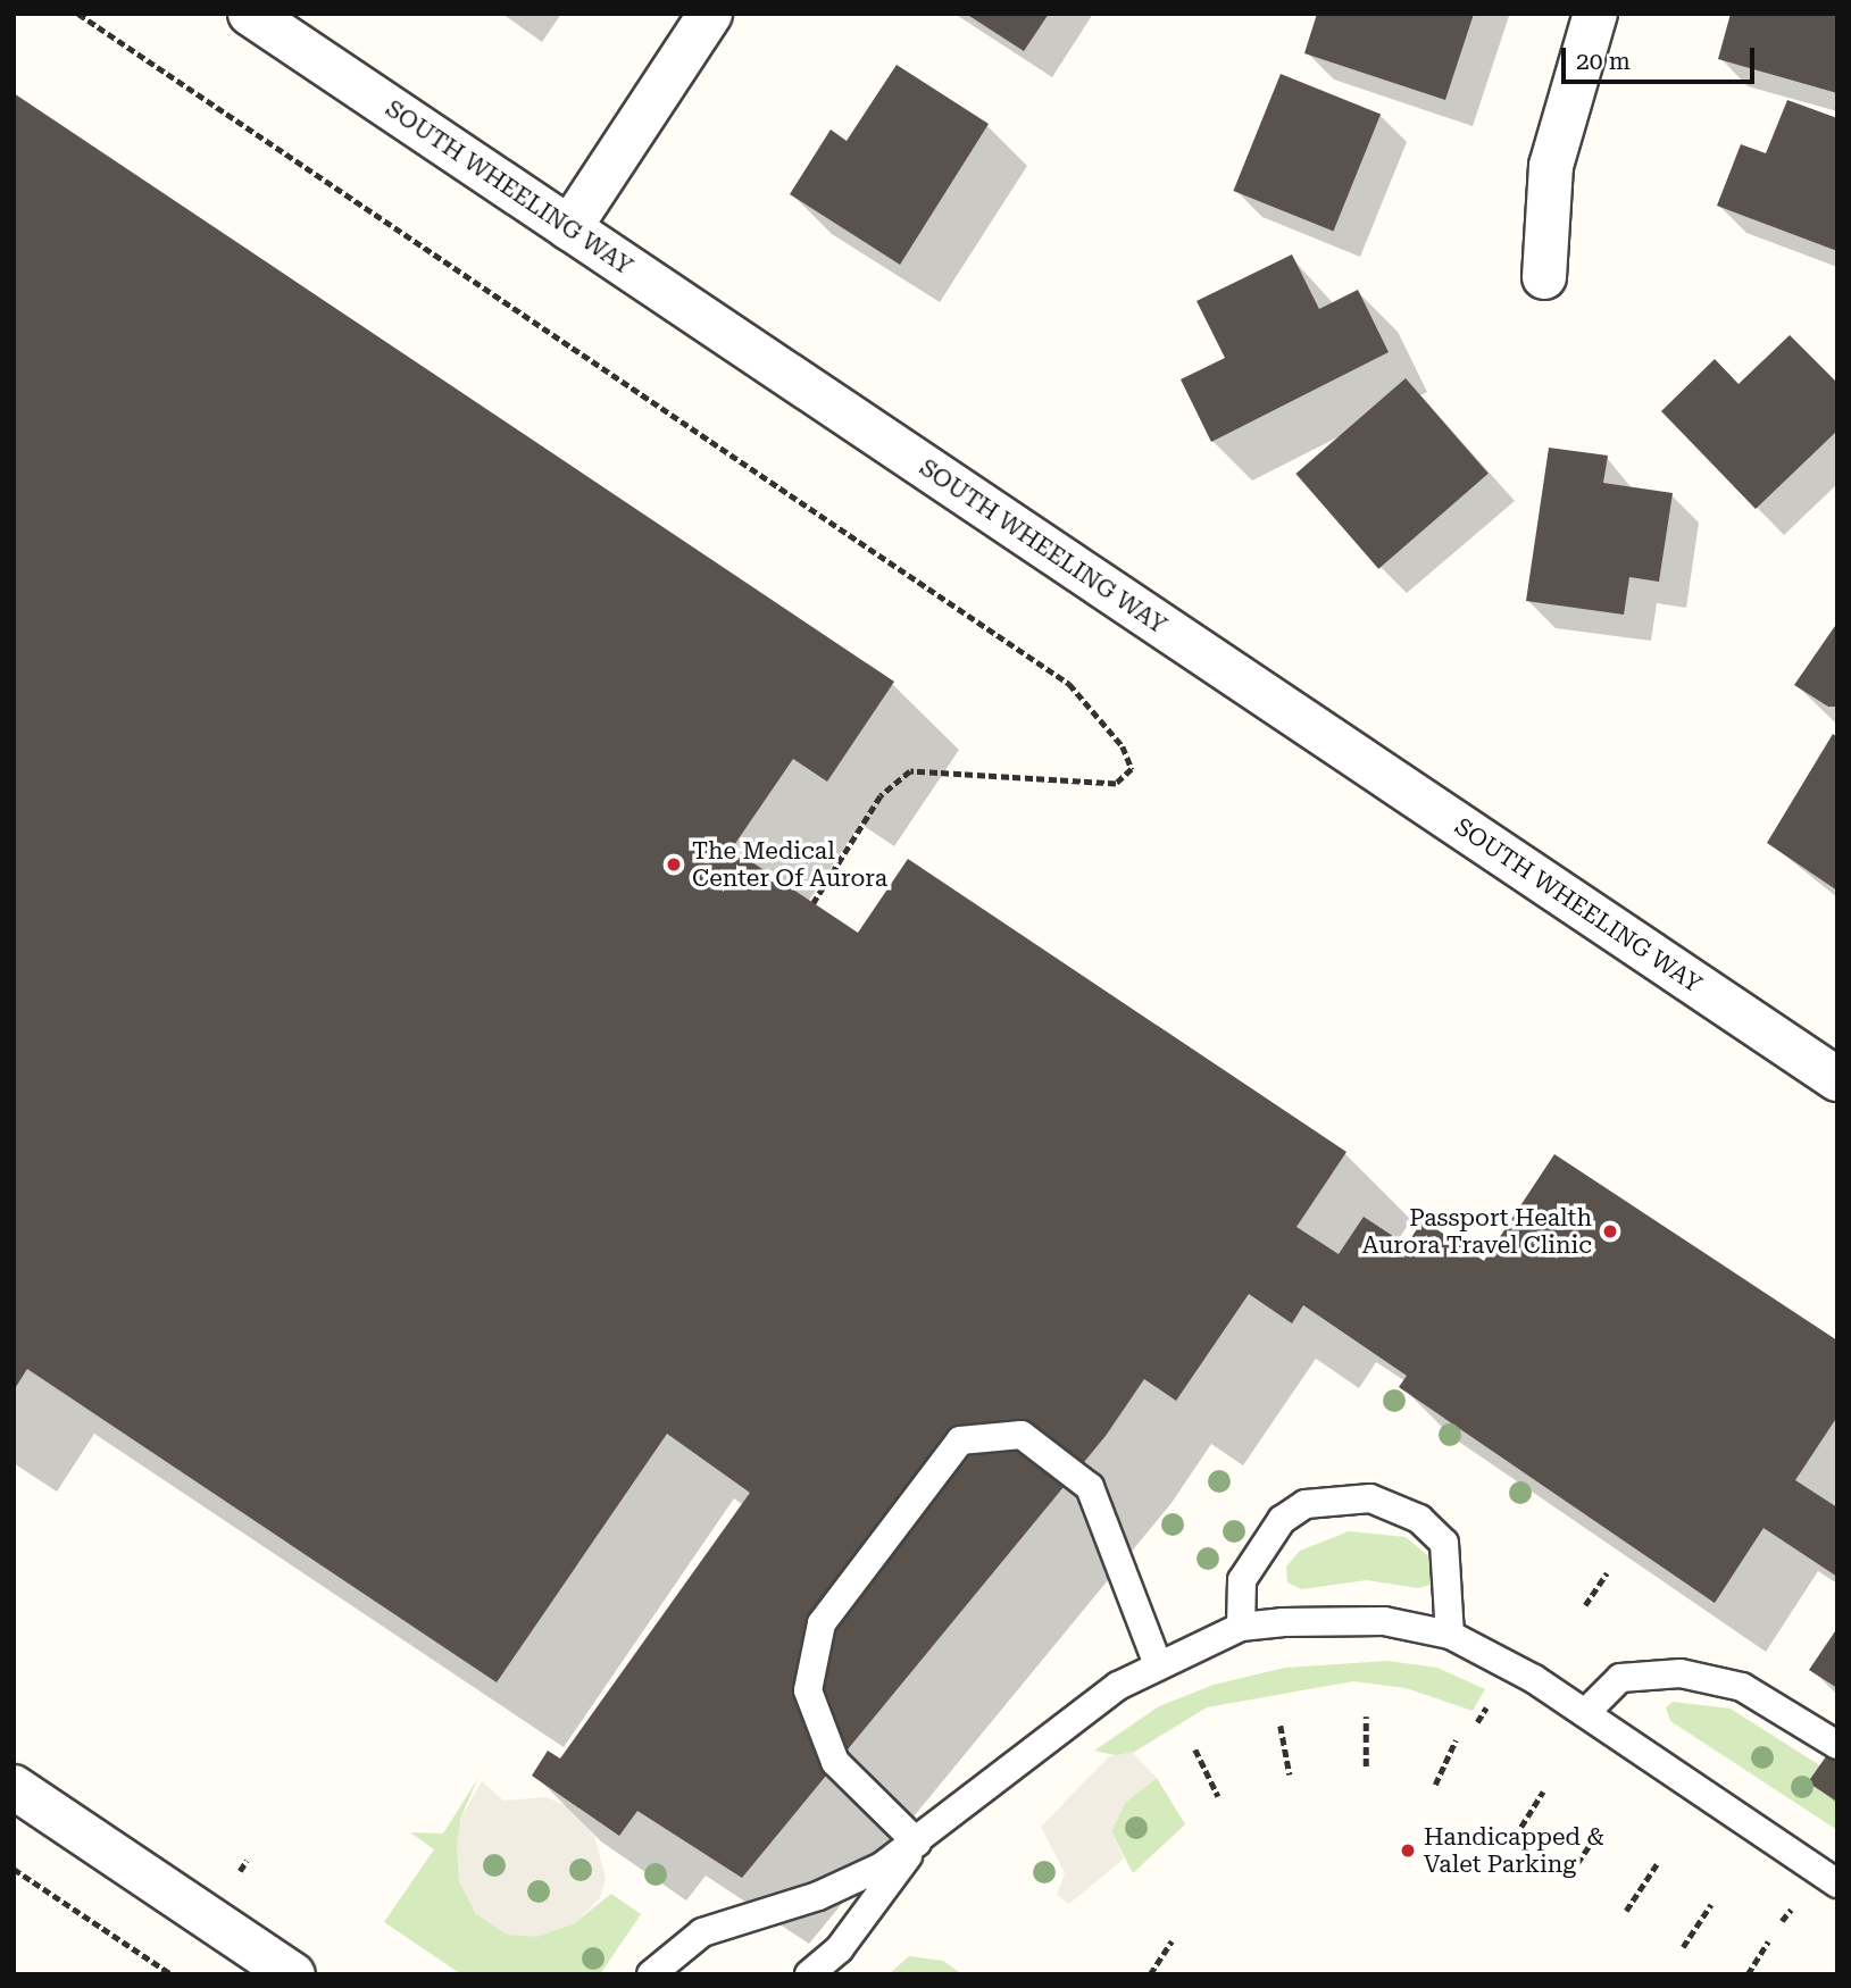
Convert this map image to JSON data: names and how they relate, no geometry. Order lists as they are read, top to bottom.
{
  "streets": {
    "street": ["SOUTH WHEELING WAY"]
  },
  "places": ["The Medical Center Of Aurora", "Passport Health Aurora Travel Clinic", "Handicapped & Valet Parking"],
  "scale_bar": "20 m"
}
